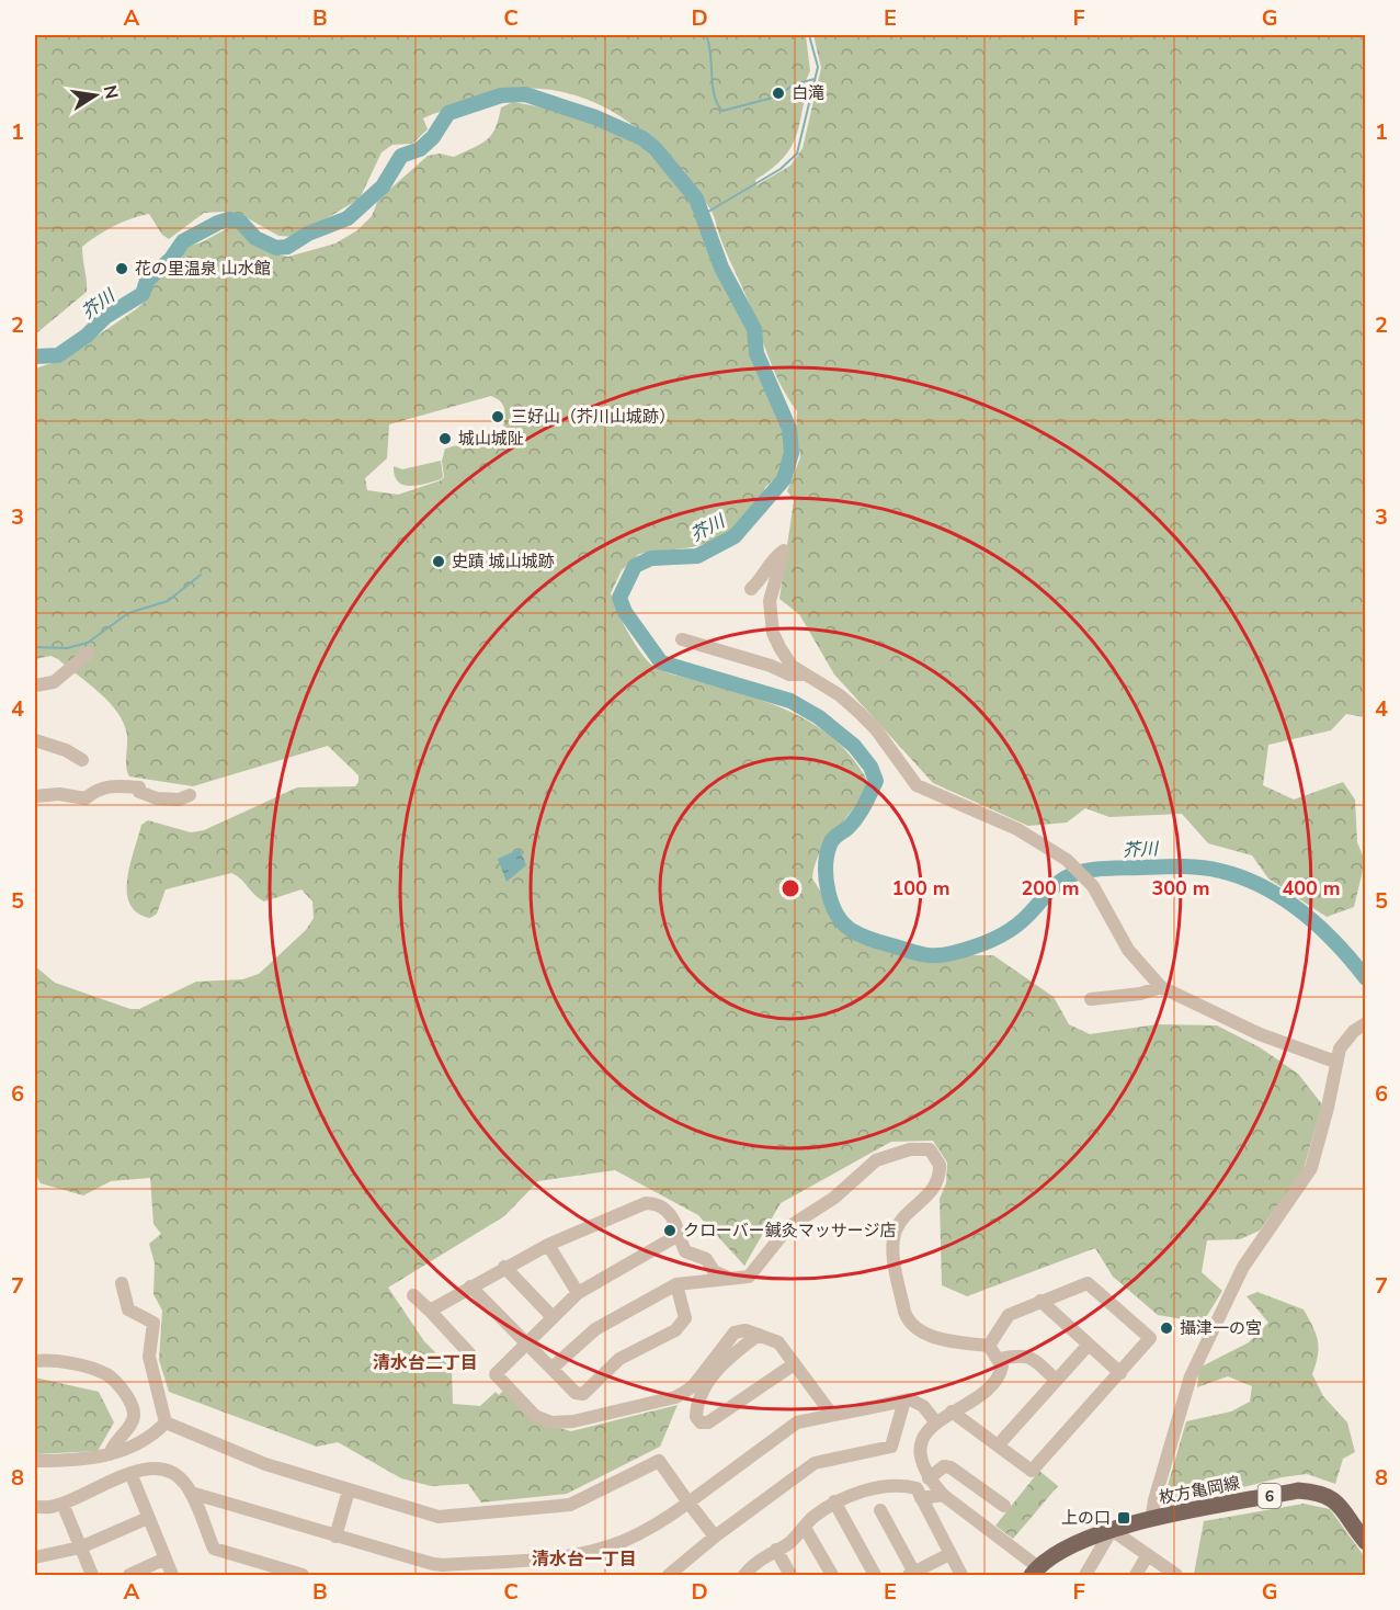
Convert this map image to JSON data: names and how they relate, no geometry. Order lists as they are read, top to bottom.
{
  "streets": {
    "main road": ["枚方亀岡線", "6"]
  },
  "districts": ["清水台二丁目", "清水台一丁目"],
  "water": ["芥川"],
  "places": {
    "other": [
      "白滝",
      "花の里温泉 山水館",
      "三好山（芥川山城跡）",
      "城山城阯",
      "史蹟 城山城跡",
      "クローバー鍼灸マッサージ店",
      "攝津一の宮"
    ],
    "transit": ["上の口"]
  },
  "north": "right",
  "grid": {
    "columns": [
      "A",
      "B",
      "C",
      "D",
      "E",
      "F",
      "G"
    ],
    "rows": [
      "1",
      "2",
      "3",
      "4",
      "5",
      "6",
      "7",
      "8"
    ]
  },
  "rings": [
    "100 m",
    "200 m",
    "300 m",
    "400 m"
  ]
}
